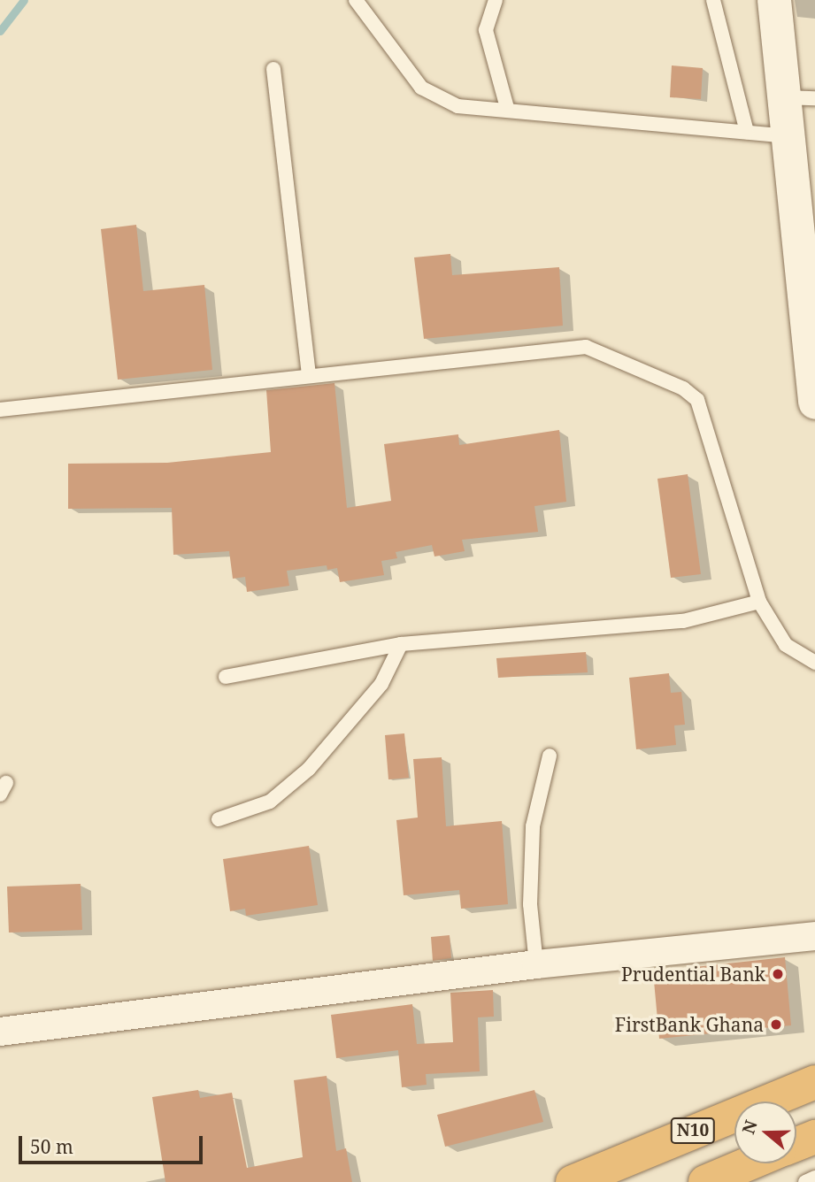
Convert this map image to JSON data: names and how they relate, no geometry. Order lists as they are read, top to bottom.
{
  "streets": {
    "highway": ["N10"]
  },
  "places": ["Prudential Bank", "FirstBank Ghana"],
  "scale_bar": "50 m",
  "north": "left"
}
